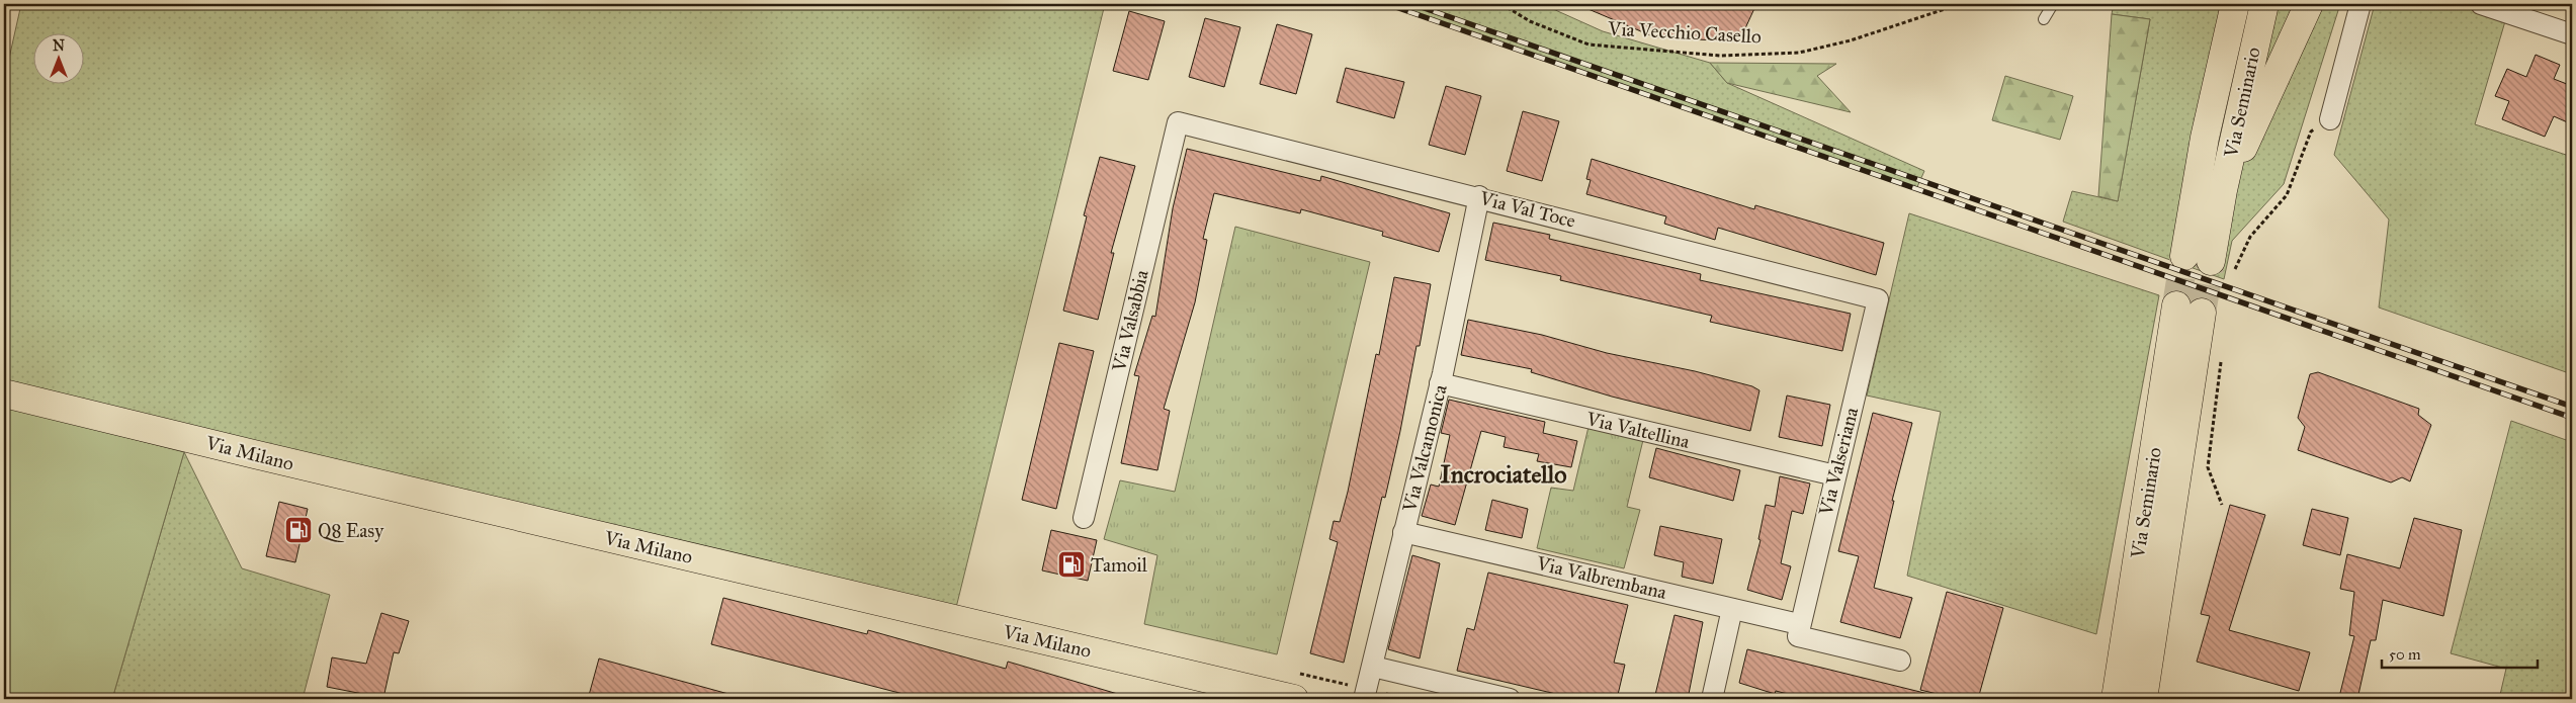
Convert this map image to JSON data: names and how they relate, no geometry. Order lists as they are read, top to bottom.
{
  "streets": {
    "main road": ["Via Seminario", "Via Milano"],
    "street": [
      "Via Val Toce",
      "Via Valsabbia",
      "Via Valtellina",
      "Via Valcamonica",
      "Via Valseriana",
      "Via Valbrembana"
    ],
    "path": ["Via Vecchio Casello"]
  },
  "crossings": [
    ["Via Val Toce", "Via Valsabbia"],
    ["Via Val Toce", "Via Valcamonica"],
    ["Via Val Toce", "Via Valseriana"],
    ["Via Valtellina", "Via Valcamonica"],
    ["Via Valtellina", "Via Valseriana"],
    ["Via Valcamonica", "Via Valbrembana"],
    ["Via Valseriana", "Via Valbrembana"]
  ],
  "districts": ["Incrociatello"],
  "places": {
    "fuel station": ["Q8 Easy", "Tamoil"]
  },
  "scale_bar": "50 m",
  "north": "top"
}
